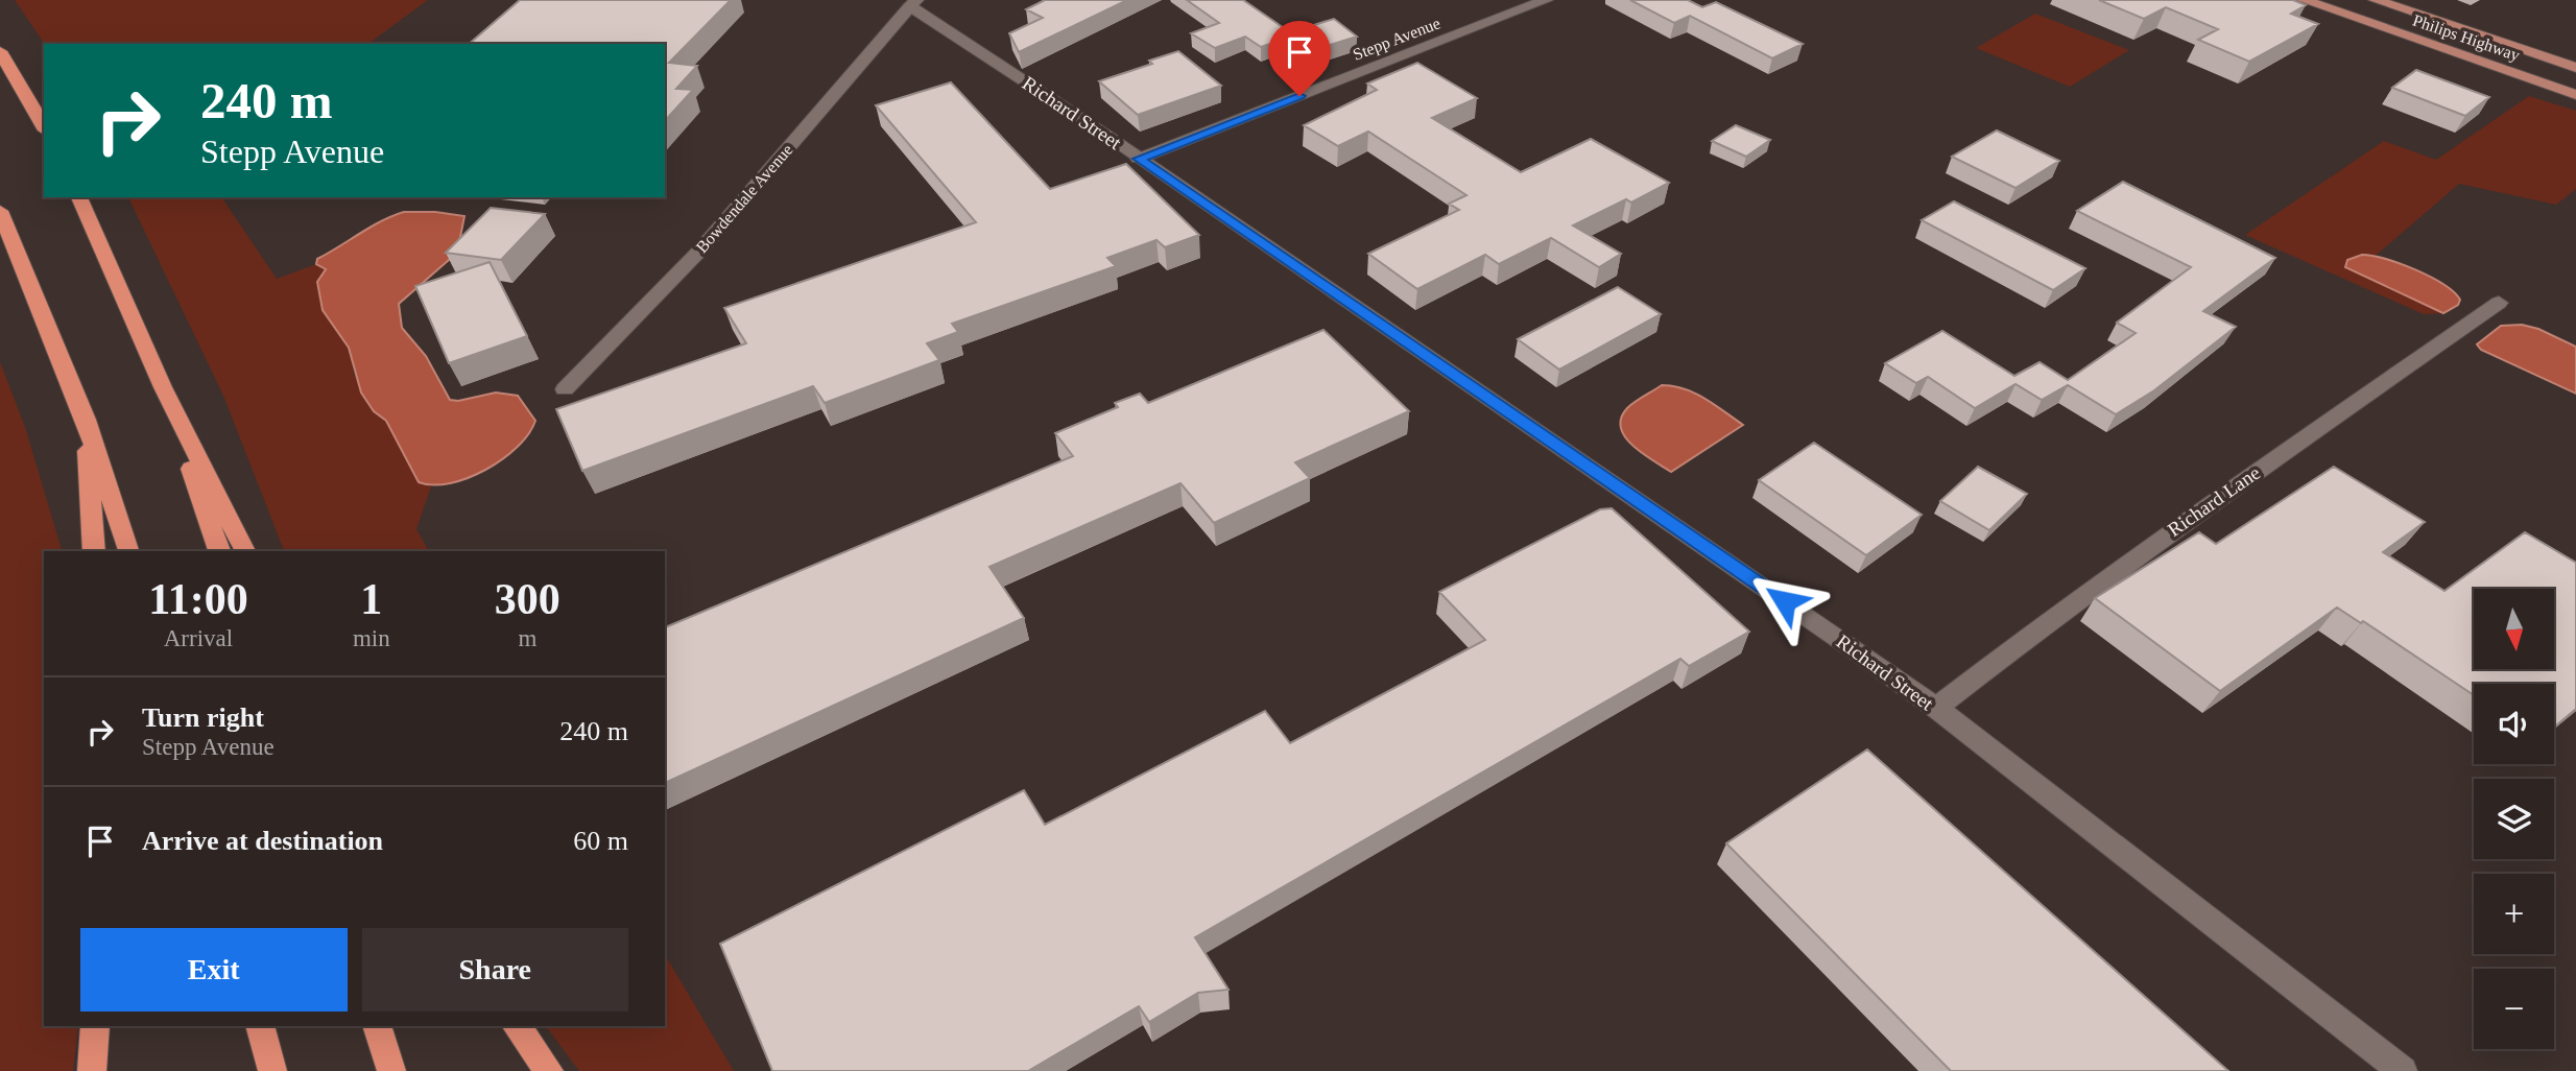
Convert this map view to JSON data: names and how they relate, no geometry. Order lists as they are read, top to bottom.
{
  "streets": {
    "main road": ["Philips Highway"],
    "street": [
      "Stepp Avenue",
      "Richard Street",
      "Bowdendale Avenue",
      "Richard Lane"
    ]
  },
  "crossings": [
    ["Stepp Avenue", "Richard Street"],
    ["Richard Street", "Bowdendale Avenue"],
    ["Richard Street", "Richard Lane"]
  ],
  "north": "bottom",
  "page": {
    "turn": ["240 m", "Stepp Avenue"],
    "eta": [
      "11:00",
      "Arrival",
      "1",
      "min",
      "300",
      "m"
    ],
    "map_buttons": ["+", "−"],
    "list": [
      {
        "name": "Turn right",
        "note": "Stepp Avenue",
        "value": "240 m"
      },
      {
        "name": "Arrive at destination",
        "value": "60 m"
      }
    ],
    "buttons": ["Exit", "Share"]
  }
}
